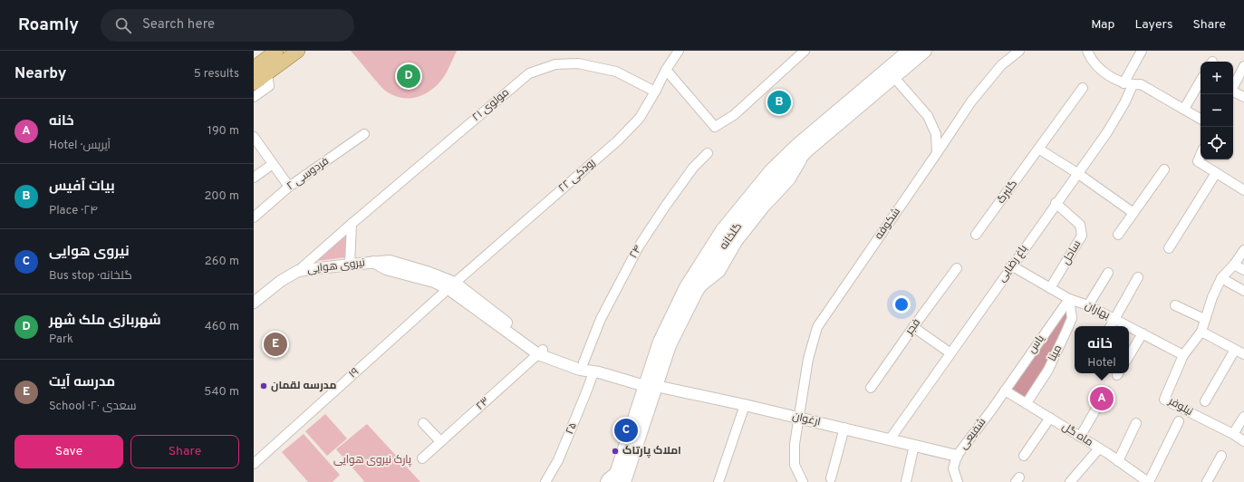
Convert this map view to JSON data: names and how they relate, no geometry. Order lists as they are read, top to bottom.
{
  "streets": {
    "main road": ["گلخانه"],
    "street": [
      "مولوی ۲۱",
      "فردوسی ۲",
      "رودکی ۲۲",
      "گلبرگ",
      "شکوفه",
      "۲۴",
      "ساحل",
      "باغ رضایی",
      "نیروی هوایی",
      "بهاران",
      "فجر",
      "یاس",
      "مینا",
      "۱۹",
      "۲۳",
      "نیلوفر",
      "ارغوان",
      "۲۵",
      "شفیعی",
      "ماه گل"
    ]
  },
  "crossings": [
    ["مولوی ۲۱", "رودکی ۲۲"],
    ["مولوی ۲۱", "نیروی هوایی"],
    ["رودکی ۲۲", "نیروی هوایی"],
    ["رودکی ۲۲", "۱۹"],
    ["شکوفه", "ارغوان"],
    ["گلخانه", "نیروی هوایی"],
    ["گلخانه", "ارغوان"],
    ["۲۴", "نیروی هوایی"],
    ["ساحل", "باغ رضایی"],
    ["ساحل", "بهاران"],
    ["باغ رضایی", "بهاران"],
    ["باغ رضایی", "ارغوان"],
    ["نیروی هوایی", "۱۹"],
    ["نیروی هوایی", "۲۳"],
    ["نیروی هوایی", "ارغوان"],
    ["نیروی هوایی", "۲۵"],
    ["بهاران", "یاس"],
    ["بهاران", "مینا"],
    ["بهاران", "نیلوفر"],
    ["یاس", "مینا"],
    ["یاس", "شفیعی"],
    ["یاس", "ماه گل"],
    ["مینا", "ماه گل"],
    ["ارغوان", "شفیعی"],
    ["شفیعی", "ماه گل"]
  ],
  "parks": ["پارک نیروی هوایی"],
  "places": ["مدرسه لقمان", "املاک پارتاک"],
  "page": {
    "header": "Roamly",
    "search": "Search here",
    "nav": ["Map", "Layers", "Share"],
    "heading": ["Nearby", "5 results"],
    "map_buttons": ["+", "−"],
    "pins": [
      "D",
      "B",
      "E",
      "A",
      "C"
    ],
    "list": [
      {
        "mark": "A",
        "name": "خانه",
        "note": "Hotel · آیریس",
        "value": "190 m"
      },
      {
        "mark": "B",
        "name": "بیات آفیس",
        "note": "Place · ۲۴",
        "value": "200 m"
      },
      {
        "mark": "C",
        "name": "نیروی هوایی",
        "note": "Bus stop · گلخانه",
        "value": "260 m"
      },
      {
        "mark": "D",
        "name": "شهربازی ملک شهر",
        "note": "Park",
        "value": "460 m"
      },
      {
        "mark": "E",
        "name": "مدرسه آیت",
        "note": "School · سعدی ۲۰",
        "value": "540 m"
      }
    ],
    "popup": ["خانه", "Hotel"],
    "buttons": ["Save", "Share"]
  }
}
